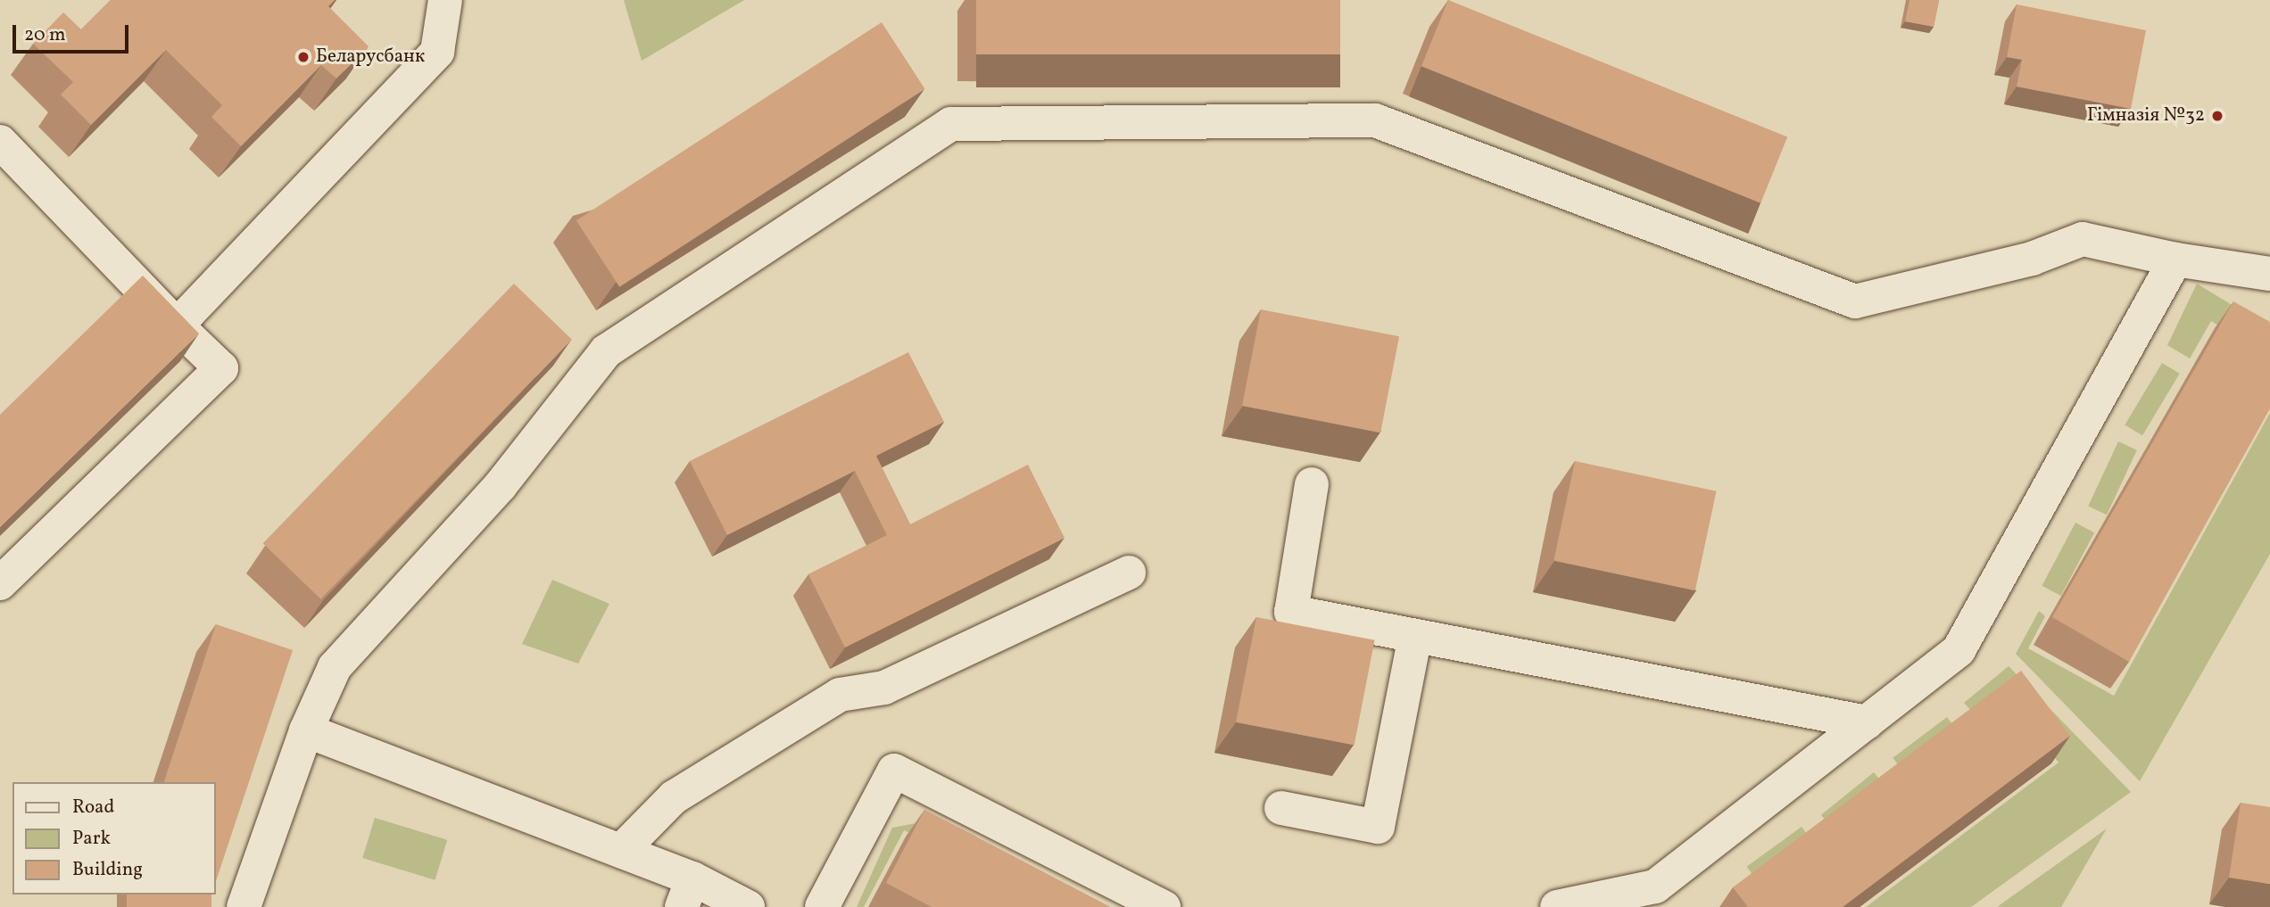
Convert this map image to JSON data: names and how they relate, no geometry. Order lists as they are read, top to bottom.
{
  "places": ["Беларусбанк", "Гімназія №32"],
  "legend": ["Road", "Park", "Building"],
  "scale_bar": "20 m"
}
